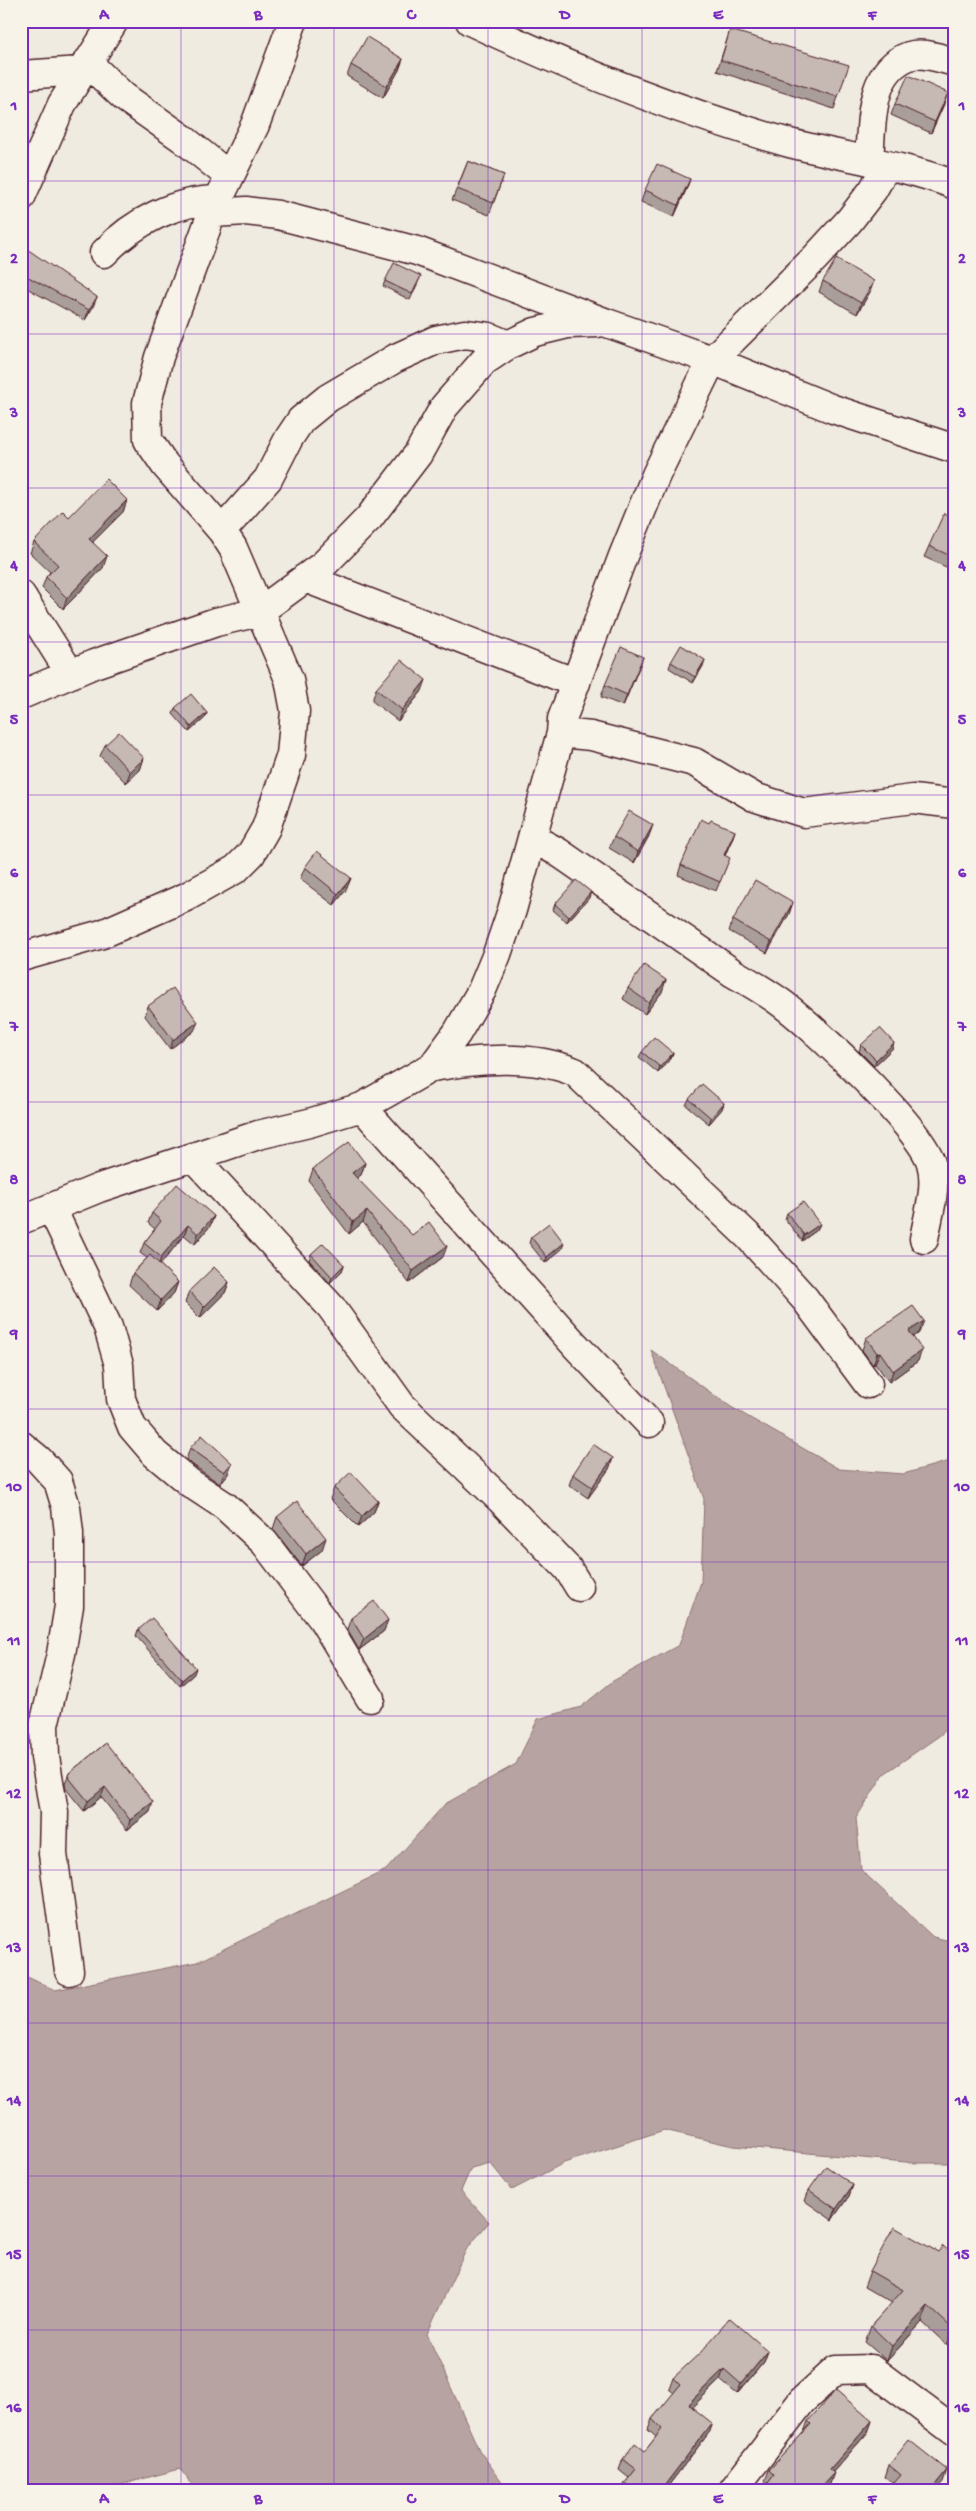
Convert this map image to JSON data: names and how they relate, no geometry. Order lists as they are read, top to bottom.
{
  "grid": {
    "columns": [
      "A",
      "B",
      "C",
      "D",
      "E",
      "F"
    ],
    "rows": [
      "1",
      "2",
      "3",
      "4",
      "5",
      "6",
      "7",
      "8",
      "9",
      "10",
      "11",
      "12",
      "13",
      "14",
      "15",
      "16"
    ]
  }
}
